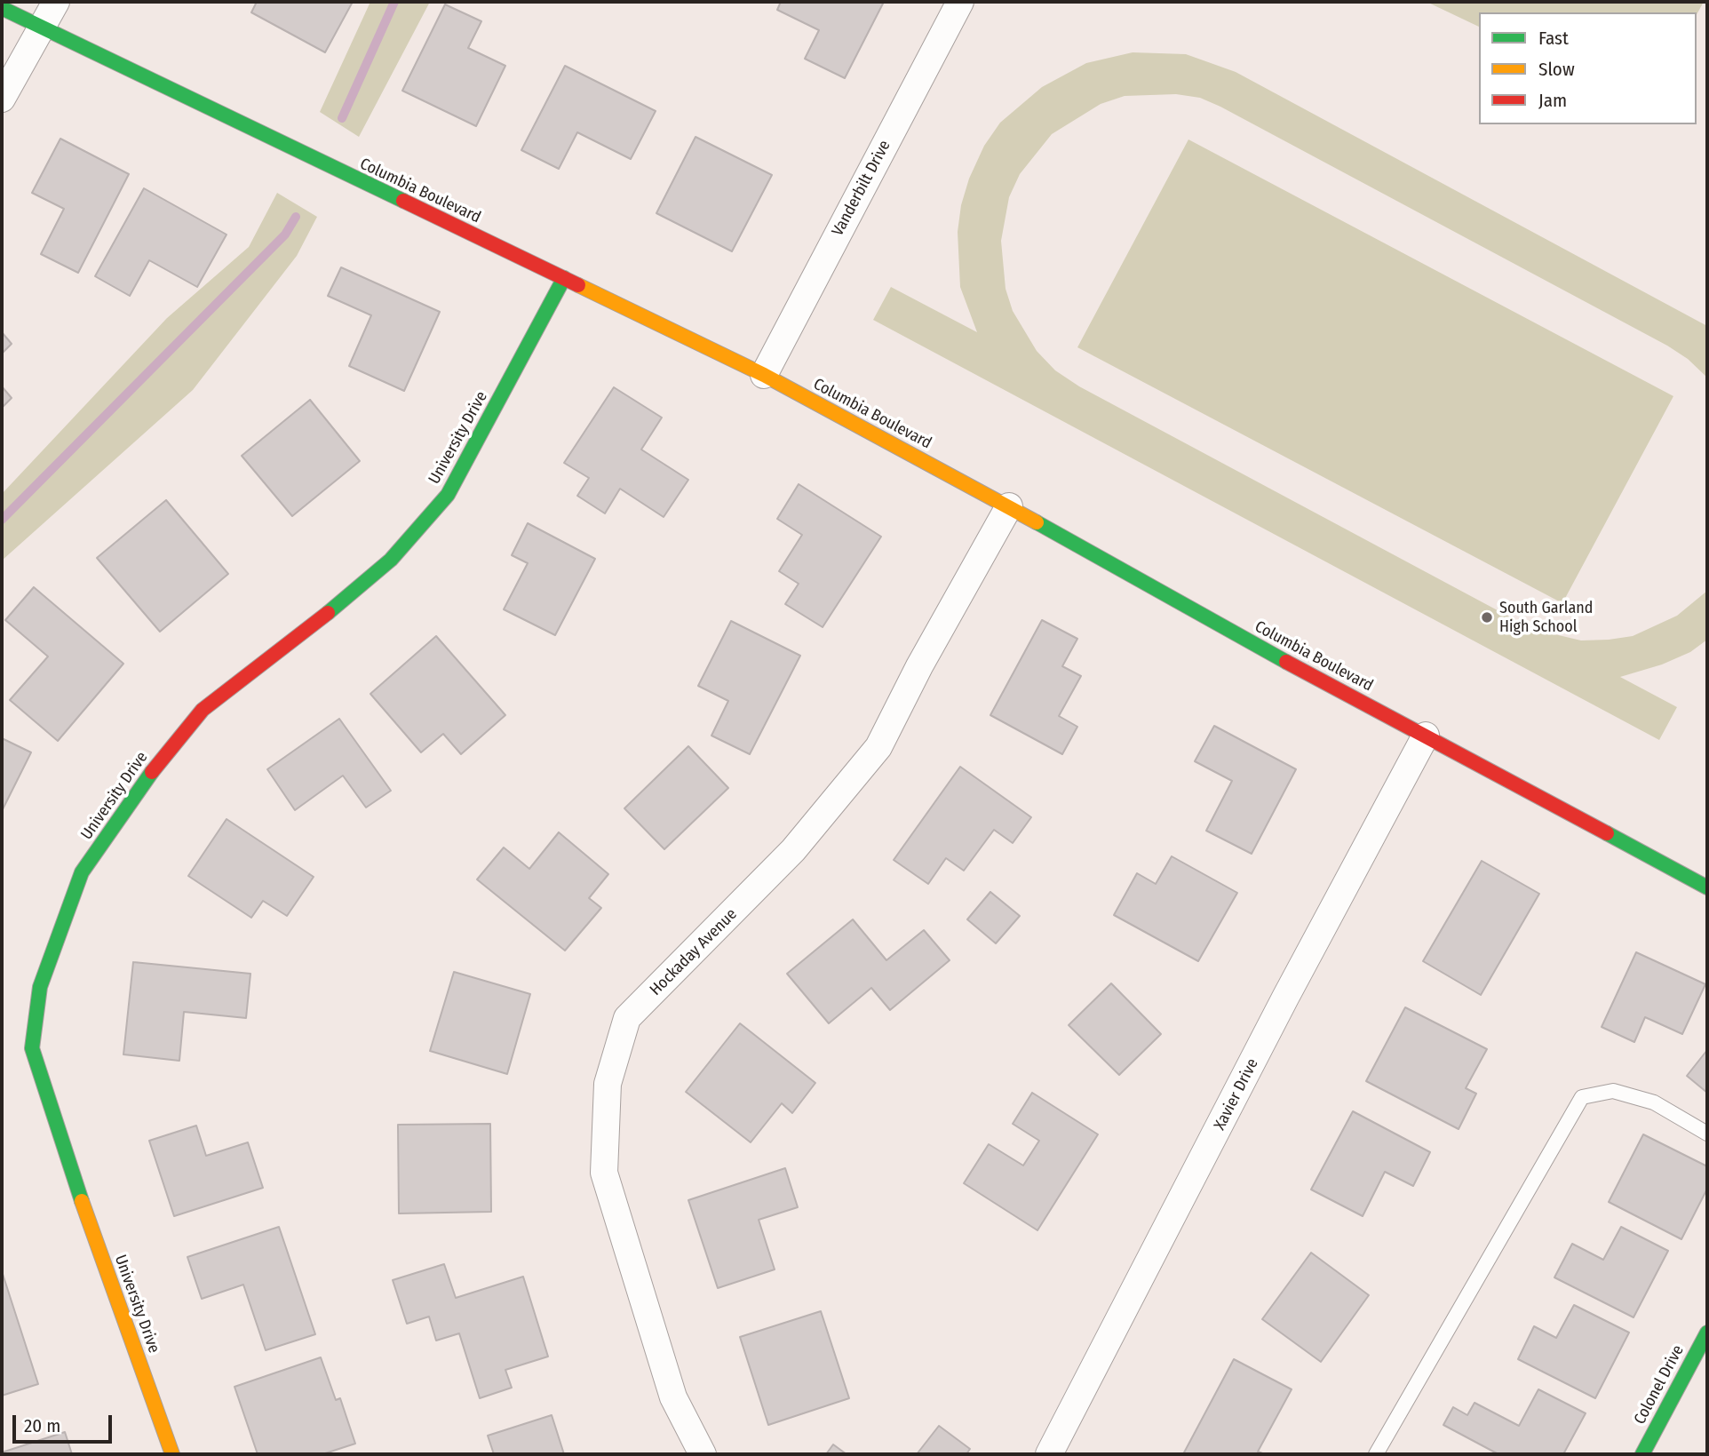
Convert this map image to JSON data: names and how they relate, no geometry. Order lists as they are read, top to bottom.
{
  "streets": {
    "street": [
      "Vanderbilt Drive",
      "Columbia Boulevard",
      "University Drive",
      "Hockaday Avenue",
      "Xavier Drive",
      "Colonel Drive"
    ]
  },
  "crossings": [
    ["Vanderbilt Drive", "Columbia Boulevard"],
    ["Columbia Boulevard", "University Drive"],
    ["Columbia Boulevard", "Hockaday Avenue"],
    ["Columbia Boulevard", "Xavier Drive"]
  ],
  "places": ["South Garland High School"],
  "legend": ["Fast", "Slow", "Jam"],
  "scale_bar": "20 m"
}
